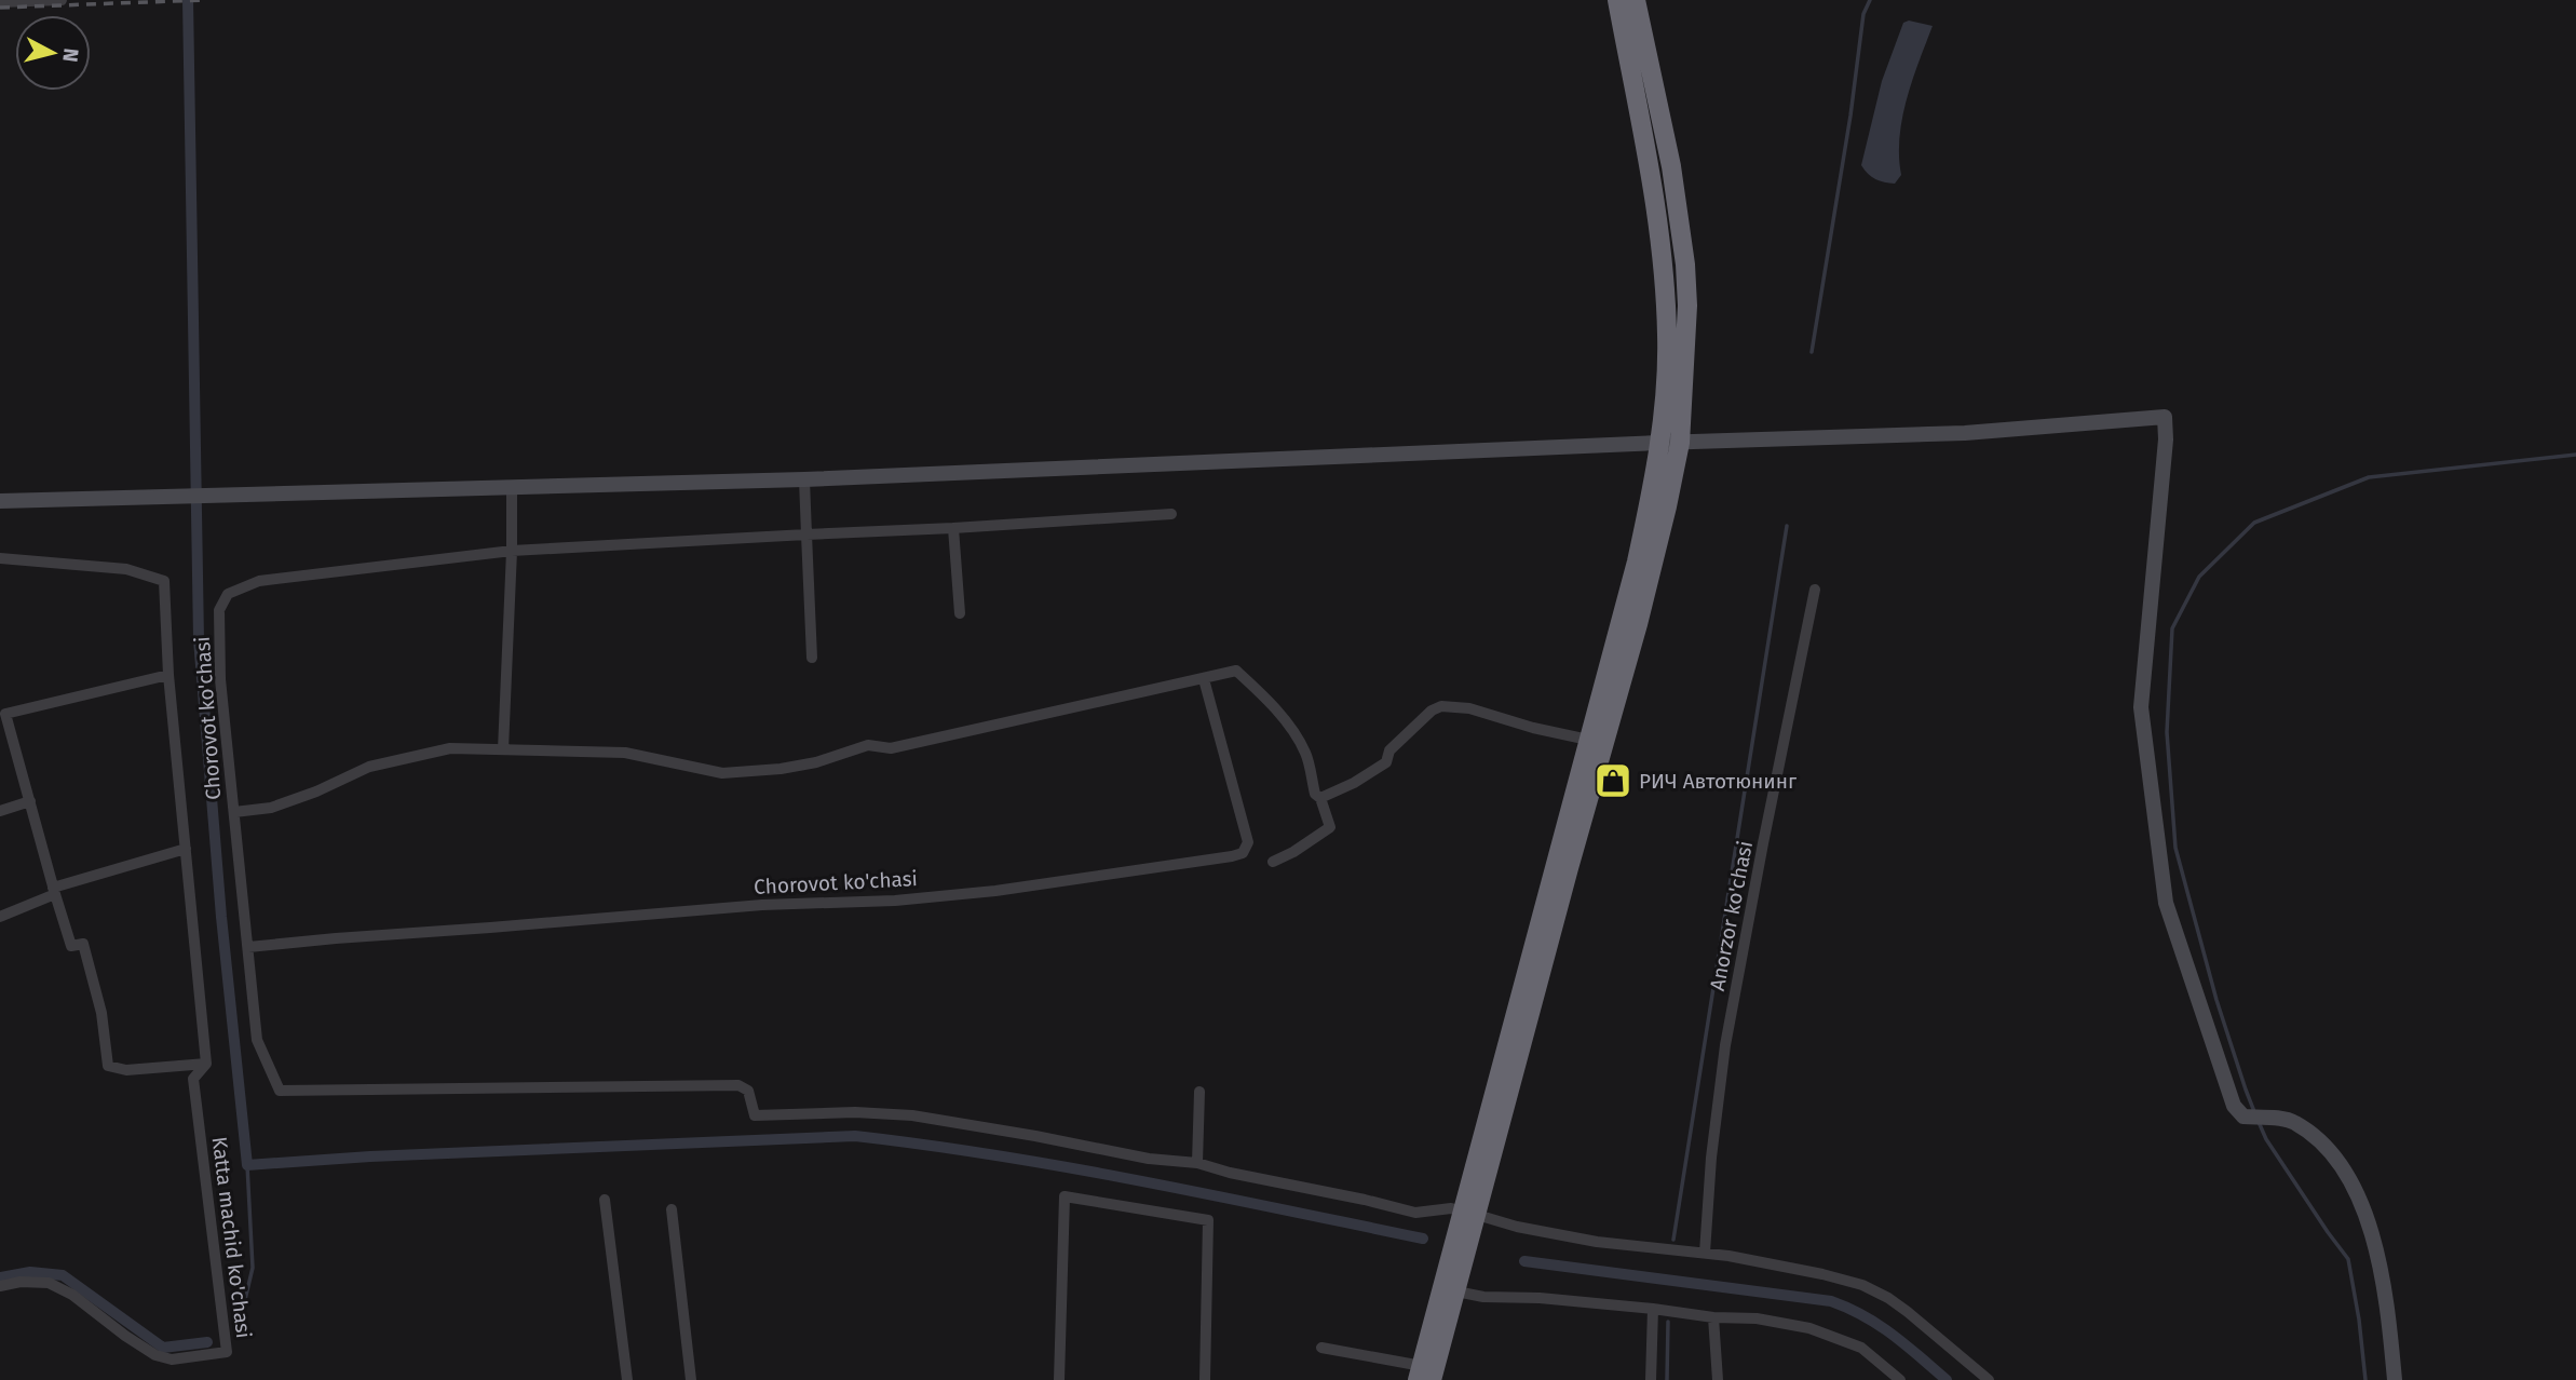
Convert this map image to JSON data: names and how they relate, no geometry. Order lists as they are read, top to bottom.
{
  "streets": {
    "street": ["Chorovot ko'chasi", "Anorzor ko'chasi", "Katta machid ko'chasi"]
  },
  "places": {
    "shop": ["РИЧ Автотюнинг"]
  },
  "north": "right"
}
